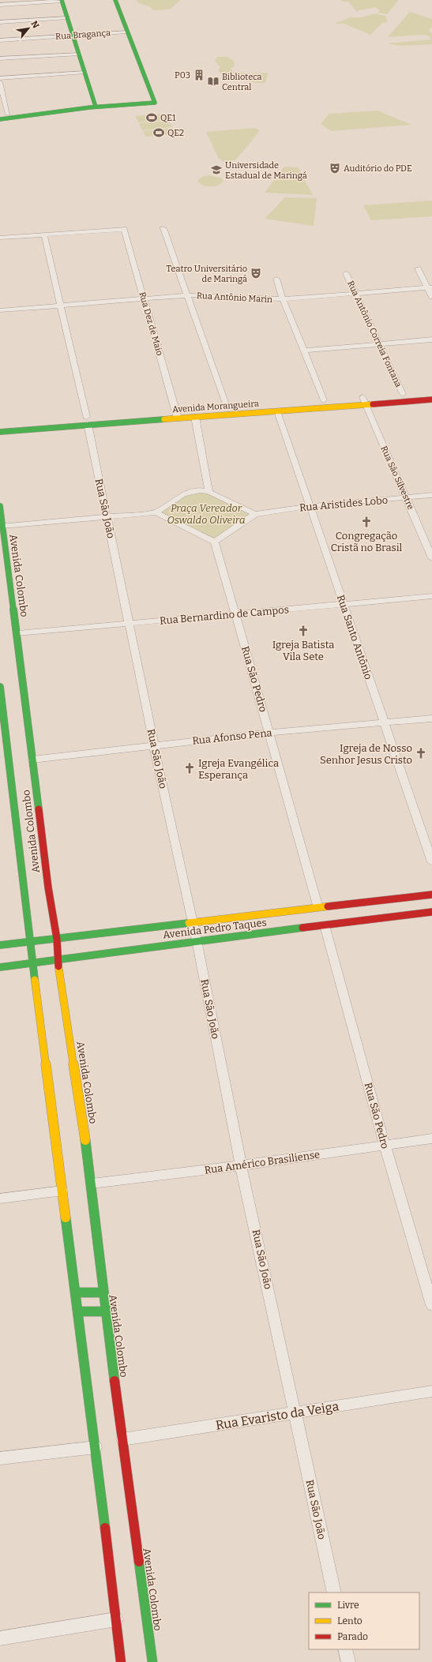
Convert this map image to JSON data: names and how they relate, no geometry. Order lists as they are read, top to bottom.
{
  "streets": {
    "main road": ["Avenida Morangueira", "Avenida Colombo", "Avenida Pedro Taques"],
    "street": [
      "Rua Bragança",
      "Rua Antônio Marin",
      "Rua Dez de Maio",
      "Rua Antônio Correia Fontana",
      "Rua São Silvestre",
      "Rua Aristides Lobo",
      "Rua São João",
      "Rua Bernardino de Campos",
      "Rua Santo Antônio",
      "Rua São Pedro",
      "Rua Afonso Pena",
      "Rua Américo Brasiliense",
      "Rua Evaristo da Veiga"
    ]
  },
  "crossings": [
    ["Rua Antônio Marin", "Rua Dez de Maio"],
    ["Rua Antônio Marin", "Rua Antônio Correia Fontana"],
    ["Rua Antônio Marin", "Rua São João"],
    ["Rua Dez de Maio", "Avenida Morangueira"],
    ["Rua Dez de Maio", "Rua São João"],
    ["Avenida Morangueira", "Rua São Silvestre"],
    ["Avenida Morangueira", "Rua São João"],
    ["Avenida Morangueira", "Rua Santo Antônio"],
    ["Rua São Silvestre", "Rua Aristides Lobo"],
    ["Rua Aristides Lobo", "Rua Santo Antônio"],
    ["Rua São João", "Rua Bernardino de Campos"],
    ["Rua São João", "Rua Afonso Pena"],
    ["Rua São João", "Avenida Pedro Taques"],
    ["Rua São João", "Rua Américo Brasiliense"],
    ["Rua São João", "Rua Evaristo da Veiga"],
    ["Avenida Colombo", "Rua Bernardino de Campos"],
    ["Avenida Colombo", "Rua Afonso Pena"],
    ["Avenida Colombo", "Avenida Pedro Taques"],
    ["Avenida Colombo", "Rua Américo Brasiliense"],
    ["Avenida Colombo", "Rua Evaristo da Veiga"],
    ["Rua Bernardino de Campos", "Rua Santo Antônio"],
    ["Rua Bernardino de Campos", "Rua São Pedro"],
    ["Rua Santo Antônio", "Rua Afonso Pena"],
    ["Rua São Pedro", "Rua Afonso Pena"],
    ["Rua São Pedro", "Avenida Pedro Taques"],
    ["Rua São Pedro", "Rua Américo Brasiliense"]
  ],
  "parks": ["Praça Vereador Oswaldo Oliveira"],
  "places": {
    "building": ["P03"],
    "library": ["Biblioteca Central"],
    "sports": ["QE1", "QE2"],
    "theatre": ["Auditório do PDE", "Teatro Universitário de Maringá"],
    "school or university": ["Universidade Estadual de Maringá"],
    "church": [
      "Congregação Cristã no Brasil",
      "Igreja Batista Vila Sete",
      "Igreja de Nosso Senhor Jesus Cristo",
      "Igreja Evangélica Esperança"
    ]
  },
  "legend": ["Livre", "Lento", "Parado"],
  "north": "top right"
}
